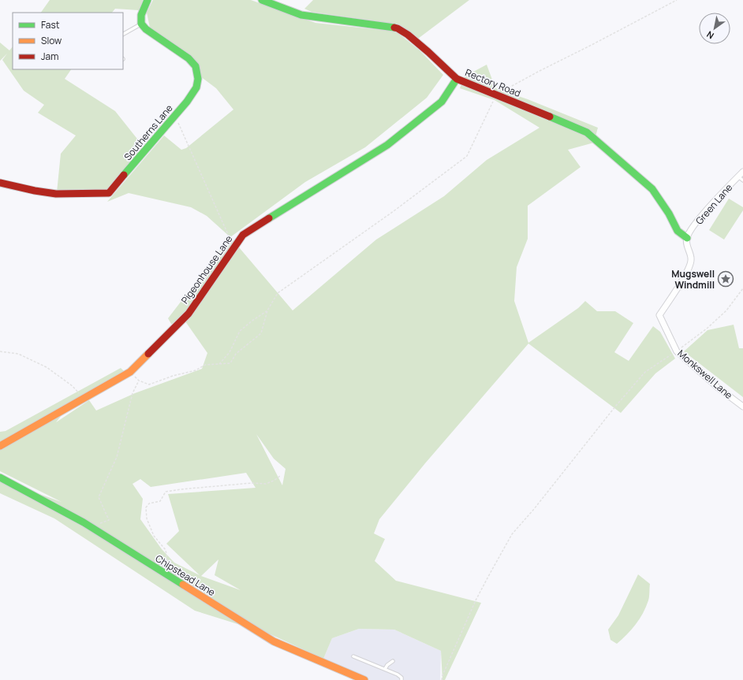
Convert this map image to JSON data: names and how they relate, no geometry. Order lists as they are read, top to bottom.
{
  "streets": {
    "street": [
      "Rectory Road",
      "Southerns Lane",
      "Green Lane",
      "Pigeonhouse Lane",
      "Monkswell Lane",
      "Chipstead Lane"
    ]
  },
  "crossings": [
    ["Rectory Road", "Green Lane"],
    ["Rectory Road", "Pigeonhouse Lane"],
    ["Rectory Road", "Monkswell Lane"],
    ["Green Lane", "Monkswell Lane"]
  ],
  "places": {
    "place": ["Mugswell Windmill"]
  },
  "legend": ["Fast", "Slow", "Jam"],
  "north": "bottom left"
}
